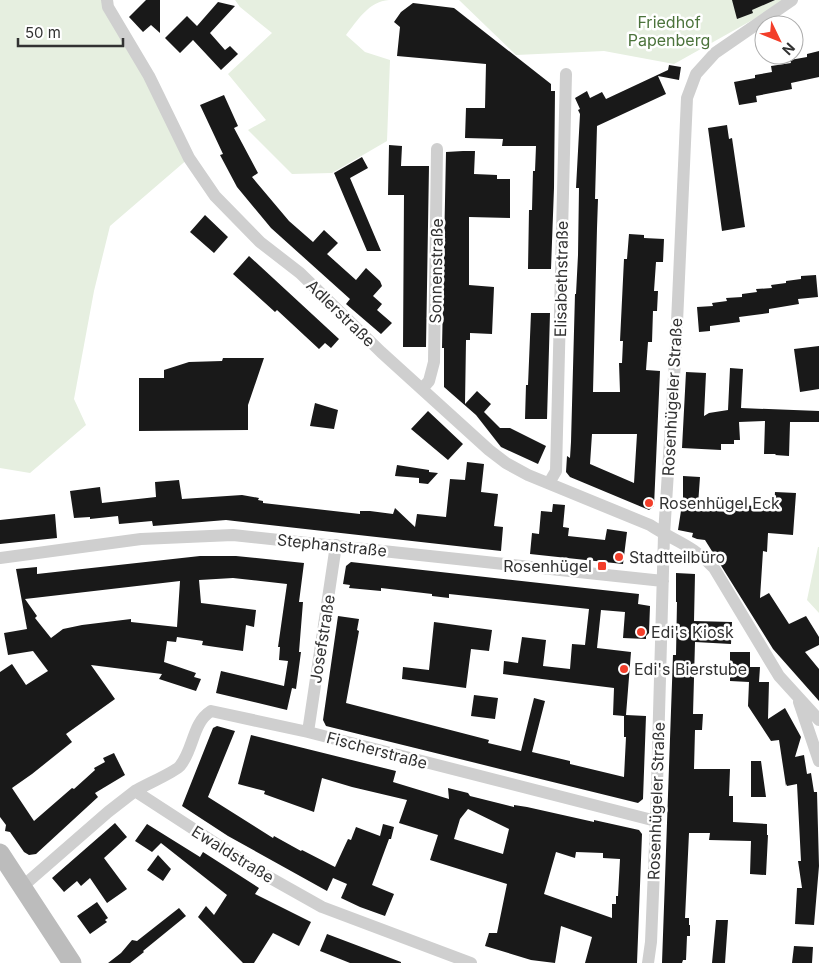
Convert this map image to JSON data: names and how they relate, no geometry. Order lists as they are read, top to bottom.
{
  "streets": {
    "street": [
      "Sonnenstraße",
      "Elisabethstraße",
      "Adlerstraße",
      "Rosenhügeler Straße",
      "Stephanstraße",
      "Josefstraße",
      "Fischerstraße",
      "Ewaldstraße"
    ]
  },
  "crossings": [
    ["Sonnenstraße", "Adlerstraße"],
    ["Elisabethstraße", "Adlerstraße"],
    ["Adlerstraße", "Rosenhügeler Straße"],
    ["Rosenhügeler Straße", "Stephanstraße"],
    ["Rosenhügeler Straße", "Fischerstraße"],
    ["Stephanstraße", "Josefstraße"],
    ["Josefstraße", "Fischerstraße"],
    ["Fischerstraße", "Ewaldstraße"]
  ],
  "parks": ["Friedhof Papenberg"],
  "places": {
    "other": [
      "Rosenhügel Eck",
      "Stadtteilbüro",
      "Edi's Kiosk",
      "Edi's Bierstube"
    ],
    "transit": ["Rosenhügel"]
  },
  "scale_bar": "50 m",
  "north": "bottom right"
}
